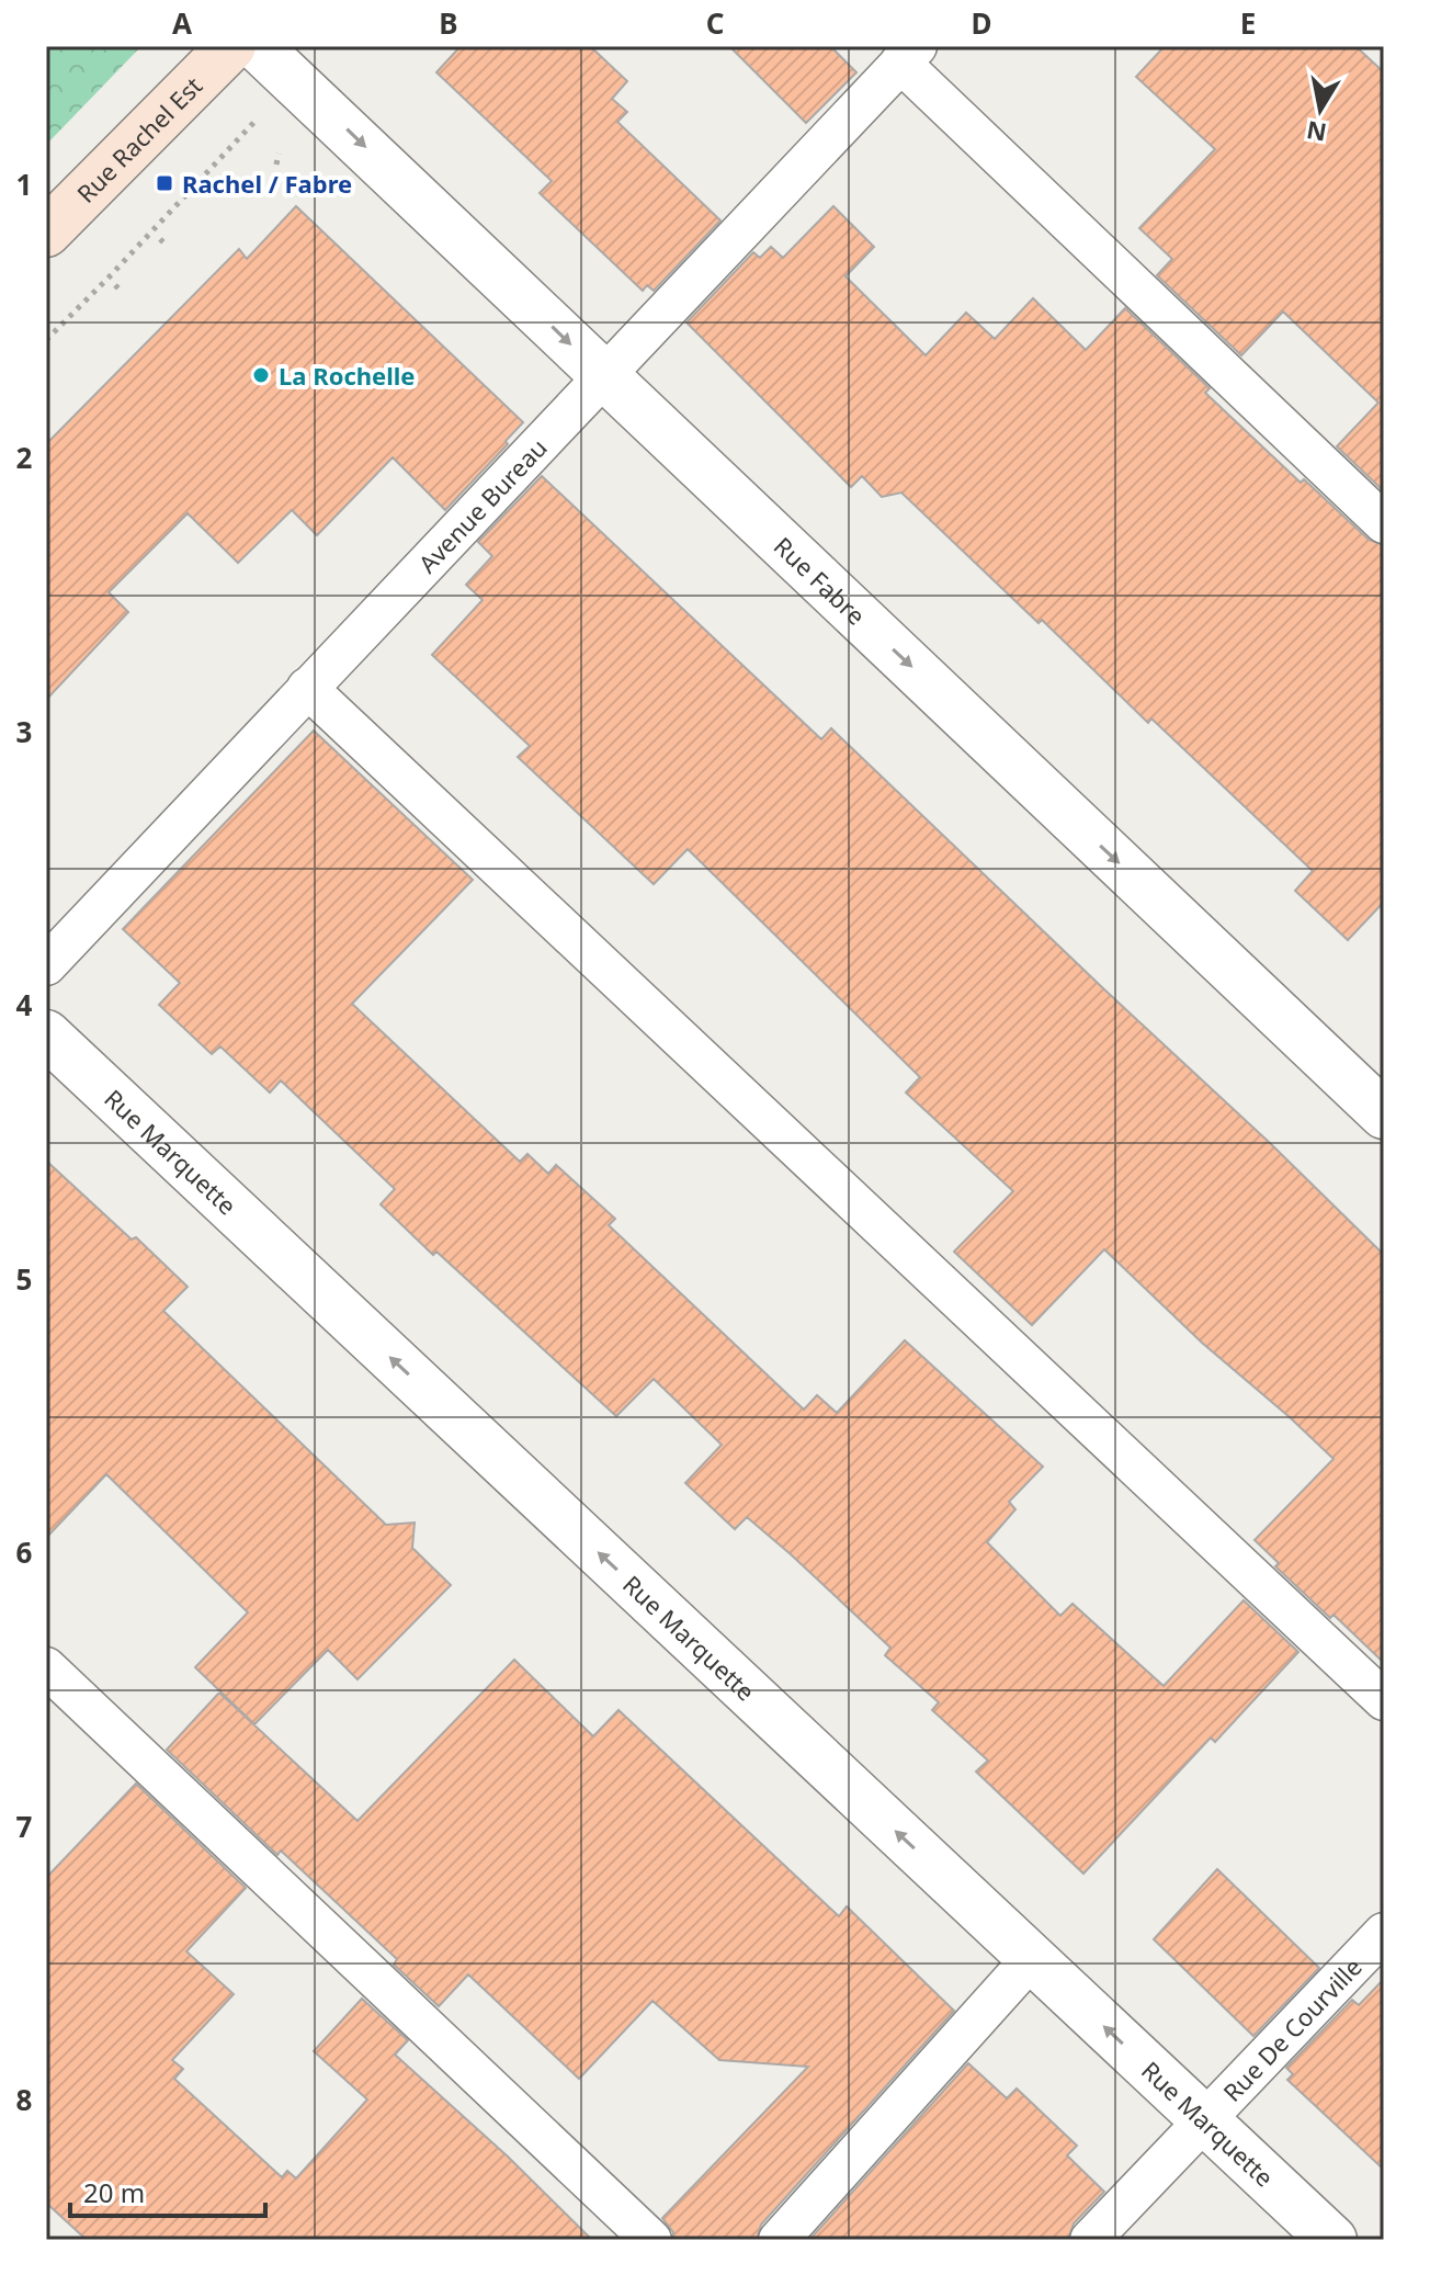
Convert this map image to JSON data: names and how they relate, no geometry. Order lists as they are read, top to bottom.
{
  "streets": {
    "main road": ["Rue Rachel Est"],
    "street": ["Rue Fabre", "Rue Marquette"],
    "lane": ["Avenue Bureau", "Rue De Courville"]
  },
  "crossings": [
    ["Avenue Bureau", "Rue Fabre"],
    ["Rue Marquette", "Rue De Courville"]
  ],
  "one_way": ["Rue Fabre", "Rue Marquette"],
  "places": {
    "transit": ["Rachel / Fabre"],
    "other": ["La Rochelle"]
  },
  "scale_bar": "20 m",
  "north": "bottom",
  "grid": {
    "columns": [
      "A",
      "B",
      "C",
      "D",
      "E"
    ],
    "rows": [
      "1",
      "2",
      "3",
      "4",
      "5",
      "6",
      "7",
      "8"
    ]
  }
}
